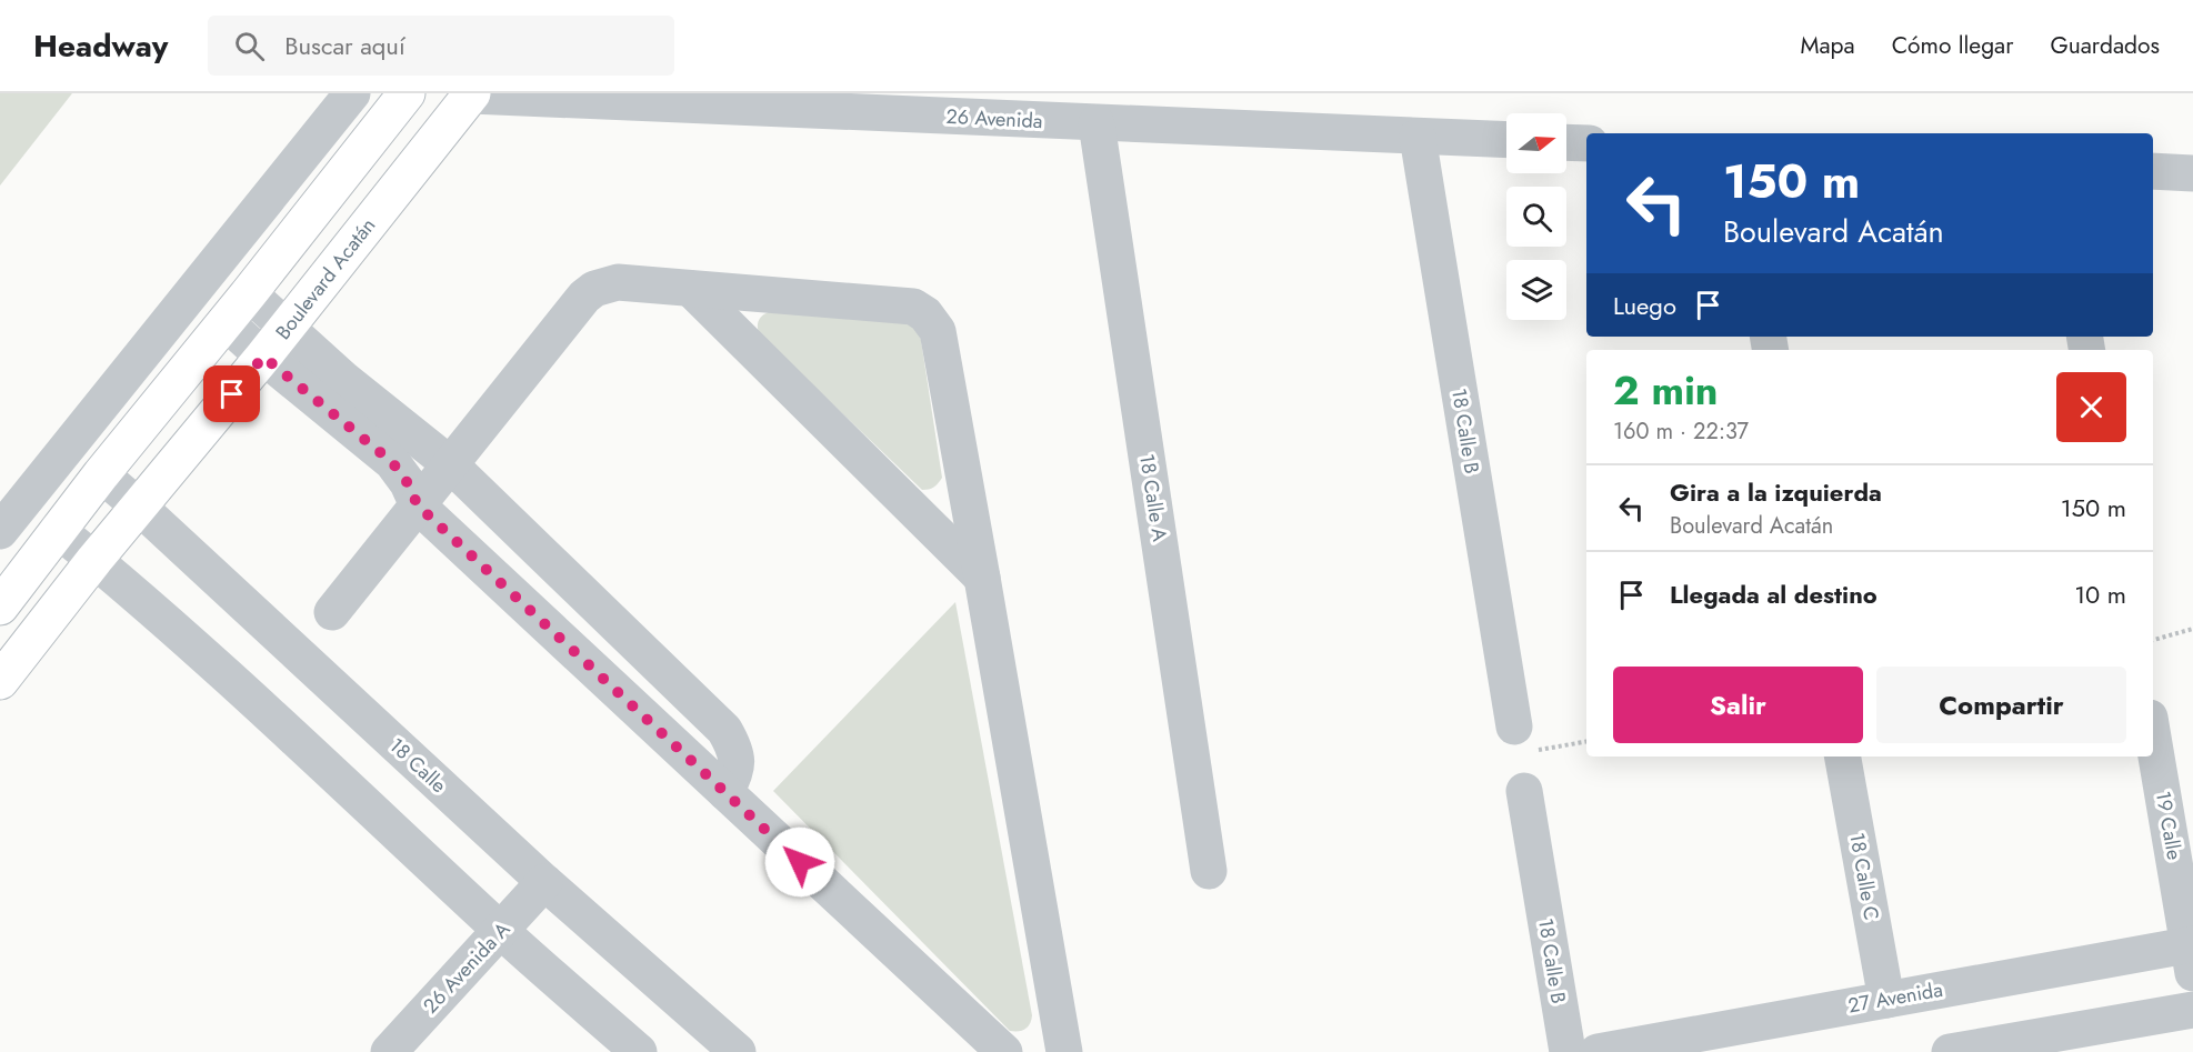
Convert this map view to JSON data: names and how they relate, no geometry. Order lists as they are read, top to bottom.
{
  "streets": {
    "main road": ["Boulevard Acatán"],
    "street": [
      "26 Avenida",
      "18 Calle B",
      "18 Calle A",
      "18 Calle",
      "19 Calle",
      "18 Calle C",
      "26 Avenida A",
      "27 Avenida"
    ]
  },
  "crossings": [
    ["26 Avenida", "Boulevard Acatán"],
    ["26 Avenida", "18 Calle B"],
    ["26 Avenida", "18 Calle A"],
    ["Boulevard Acatán", "18 Calle"],
    ["18 Calle", "26 Avenida A"],
    ["19 Calle", "27 Avenida"],
    ["18 Calle C", "27 Avenida"]
  ],
  "north": "right",
  "page": {
    "header": "Headway",
    "search": "Buscar aquí",
    "nav": ["Mapa", "Cómo llegar", "Guardados"],
    "turn": ["150 m", "Boulevard Acatán"],
    "then": "Luego",
    "heading": ["2 min", "160 m · 22:37"],
    "list": [
      {
        "name": "Gira a la izquierda",
        "note": "Boulevard Acatán",
        "value": "150 m"
      },
      {
        "name": "Llegada al destino",
        "value": "10 m"
      }
    ],
    "buttons": ["Salir", "Compartir"]
  }
}
